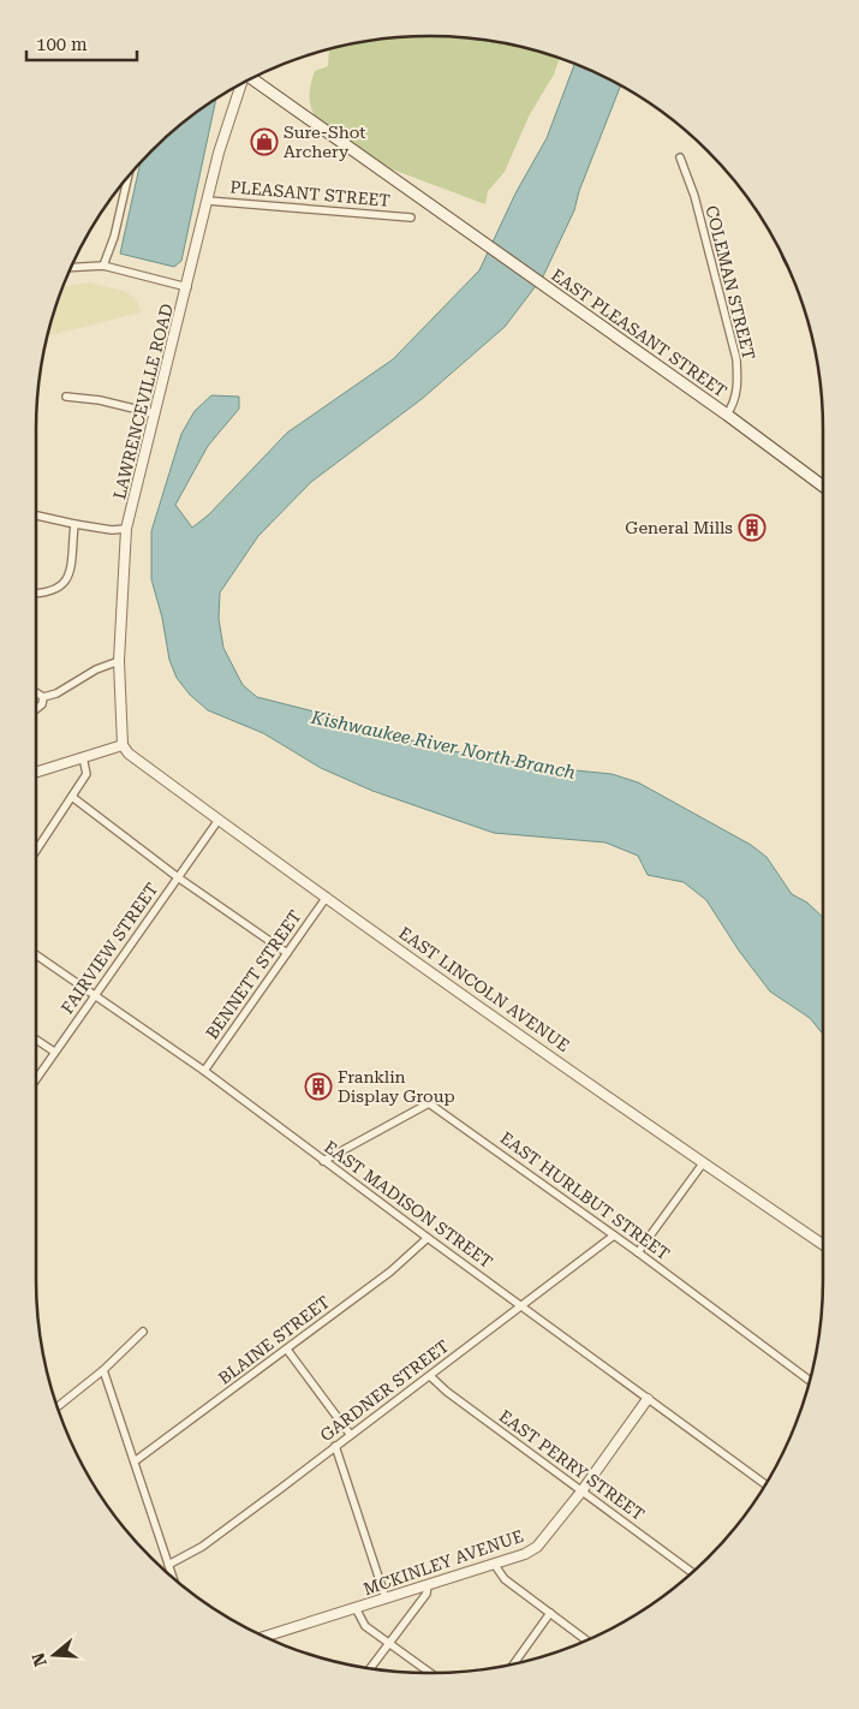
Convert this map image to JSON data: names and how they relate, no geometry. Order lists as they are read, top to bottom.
{
  "streets": {
    "main road": ["EAST PLEASANT STREET"],
    "street": [
      "PLEASANT STREET",
      "COLEMAN STREET",
      "LAWRENCEVILLE ROAD",
      "FAIRVIEW STREET",
      "BENNETT STREET",
      "EAST LINCOLN AVENUE",
      "EAST HURLBUT STREET",
      "EAST MADISON STREET",
      "BLAINE STREET",
      "GARDNER STREET",
      "EAST PERRY STREET",
      "MCKINLEY AVENUE"
    ]
  },
  "crossings": [
    ["PLEASANT STREET", "LAWRENCEVILLE ROAD"],
    ["COLEMAN STREET", "EAST PLEASANT STREET"],
    ["LAWRENCEVILLE ROAD", "EAST LINCOLN AVENUE"],
    ["FAIRVIEW STREET", "EAST LINCOLN AVENUE"],
    ["FAIRVIEW STREET", "EAST MADISON STREET"],
    ["BENNETT STREET", "EAST LINCOLN AVENUE"],
    ["BENNETT STREET", "EAST MADISON STREET"],
    ["EAST HURLBUT STREET", "EAST MADISON STREET"],
    ["EAST HURLBUT STREET", "GARDNER STREET"],
    ["EAST MADISON STREET", "BLAINE STREET"],
    ["EAST MADISON STREET", "GARDNER STREET"],
    ["EAST MADISON STREET", "MCKINLEY AVENUE"],
    ["GARDNER STREET", "EAST PERRY STREET"],
    ["EAST PERRY STREET", "MCKINLEY AVENUE"]
  ],
  "water": ["Kishwaukee River North Branch"],
  "places": {
    "shop": ["Sure-Shot Archery"],
    "building": ["General Mills", "Franklin Display Group"]
  },
  "scale_bar": "100 m",
  "north": "left"
}
